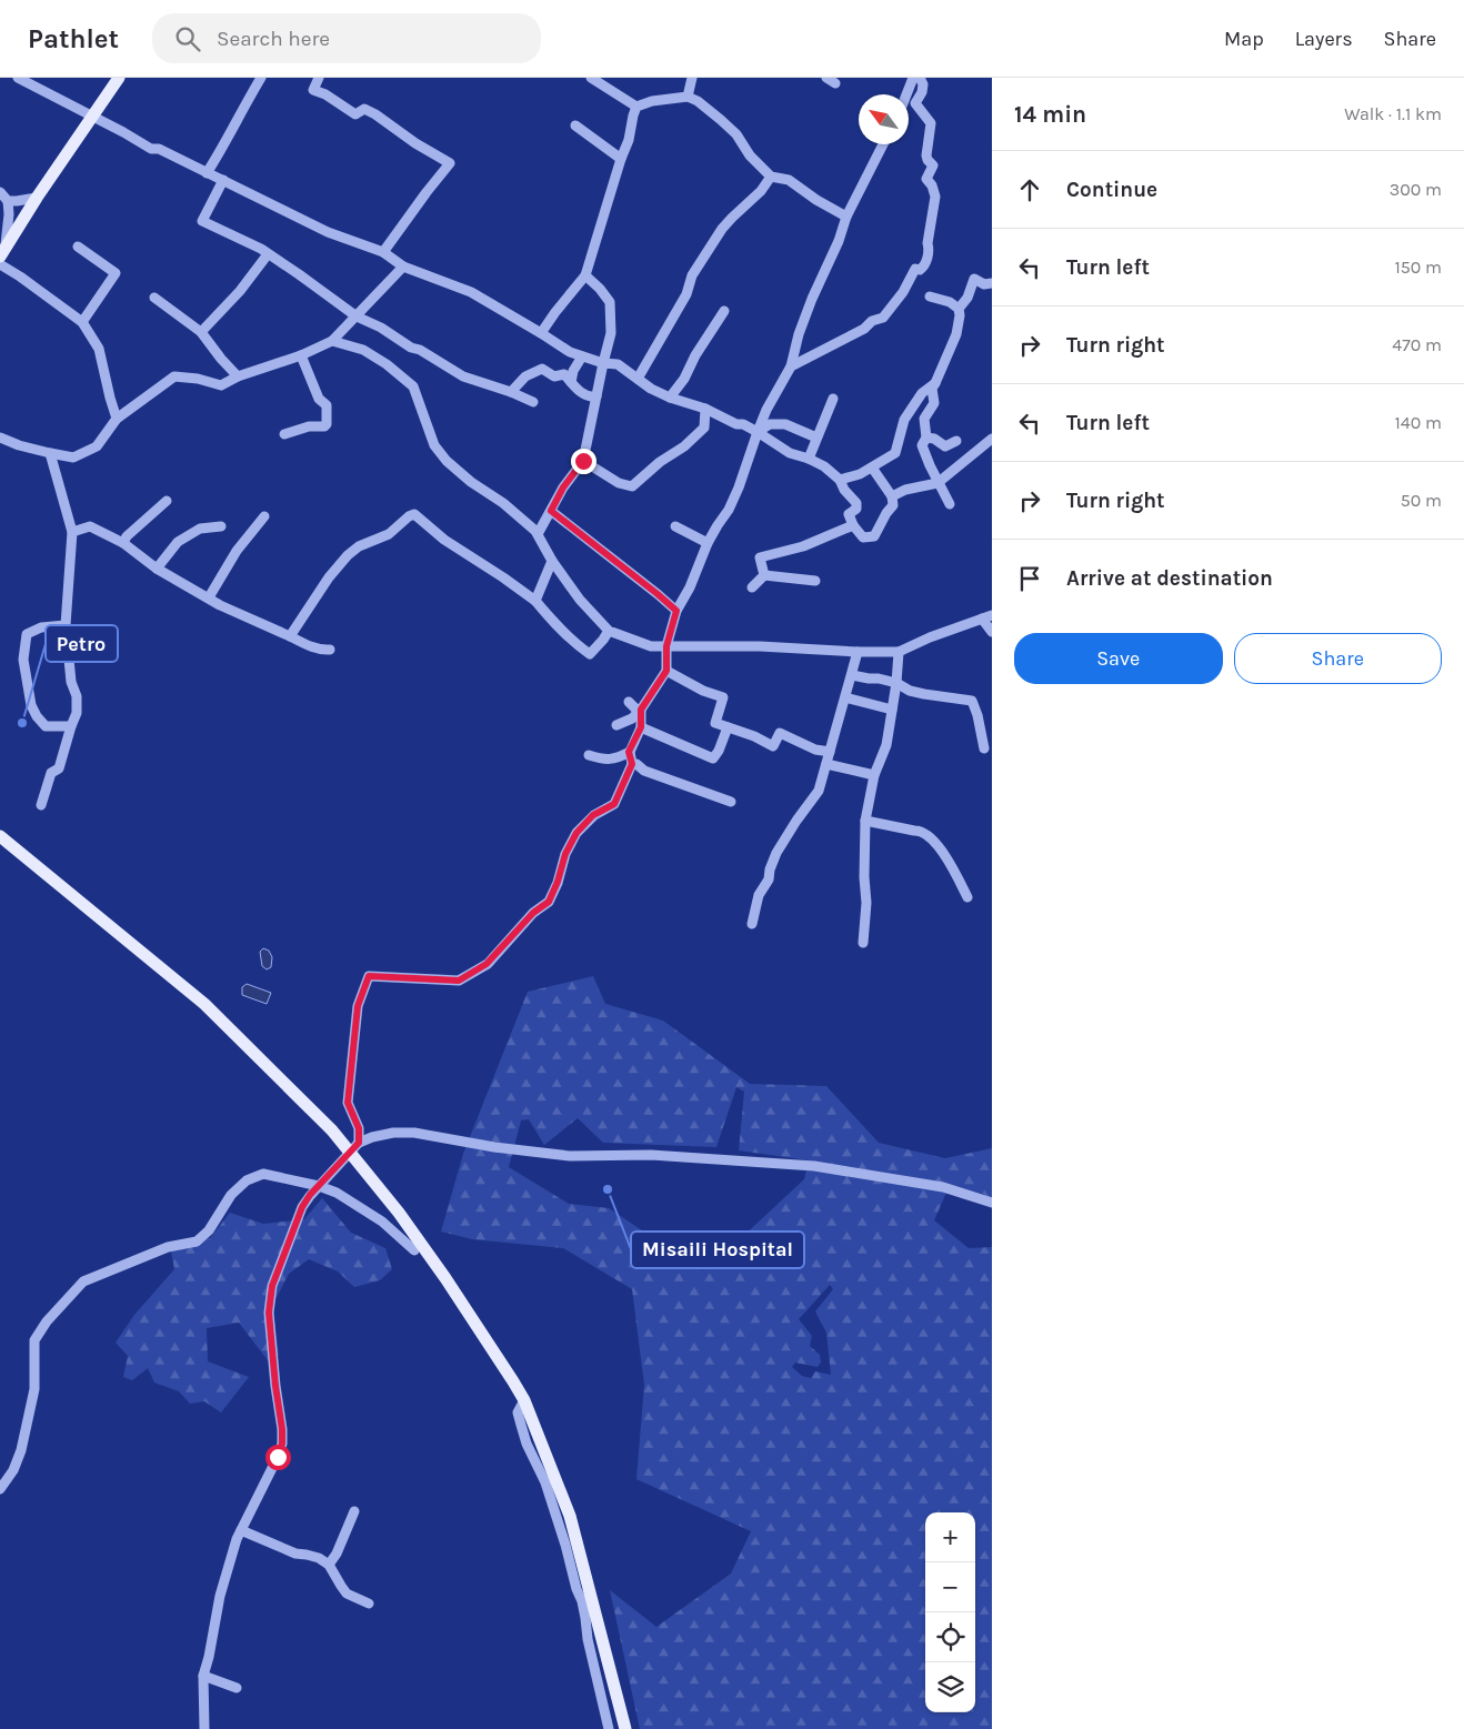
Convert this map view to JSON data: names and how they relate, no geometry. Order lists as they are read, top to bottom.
{
  "places": ["Petro", "Misaili Hospital"],
  "north": "top left",
  "page": {
    "header": "Pathlet",
    "search": "Search here",
    "nav": ["Map", "Layers", "Share"],
    "heading": ["14 min", "Walk · 1.1 km"],
    "list": [
      ["Continue", "300 m"],
      ["Turn left", "150 m"],
      ["Turn right", "470 m"],
      ["Turn left", "140 m"],
      ["Turn right", "50 m"],
      "Arrive at destination"
    ],
    "buttons": ["Save", "Share"],
    "map_buttons": ["+", "−"]
  }
}
